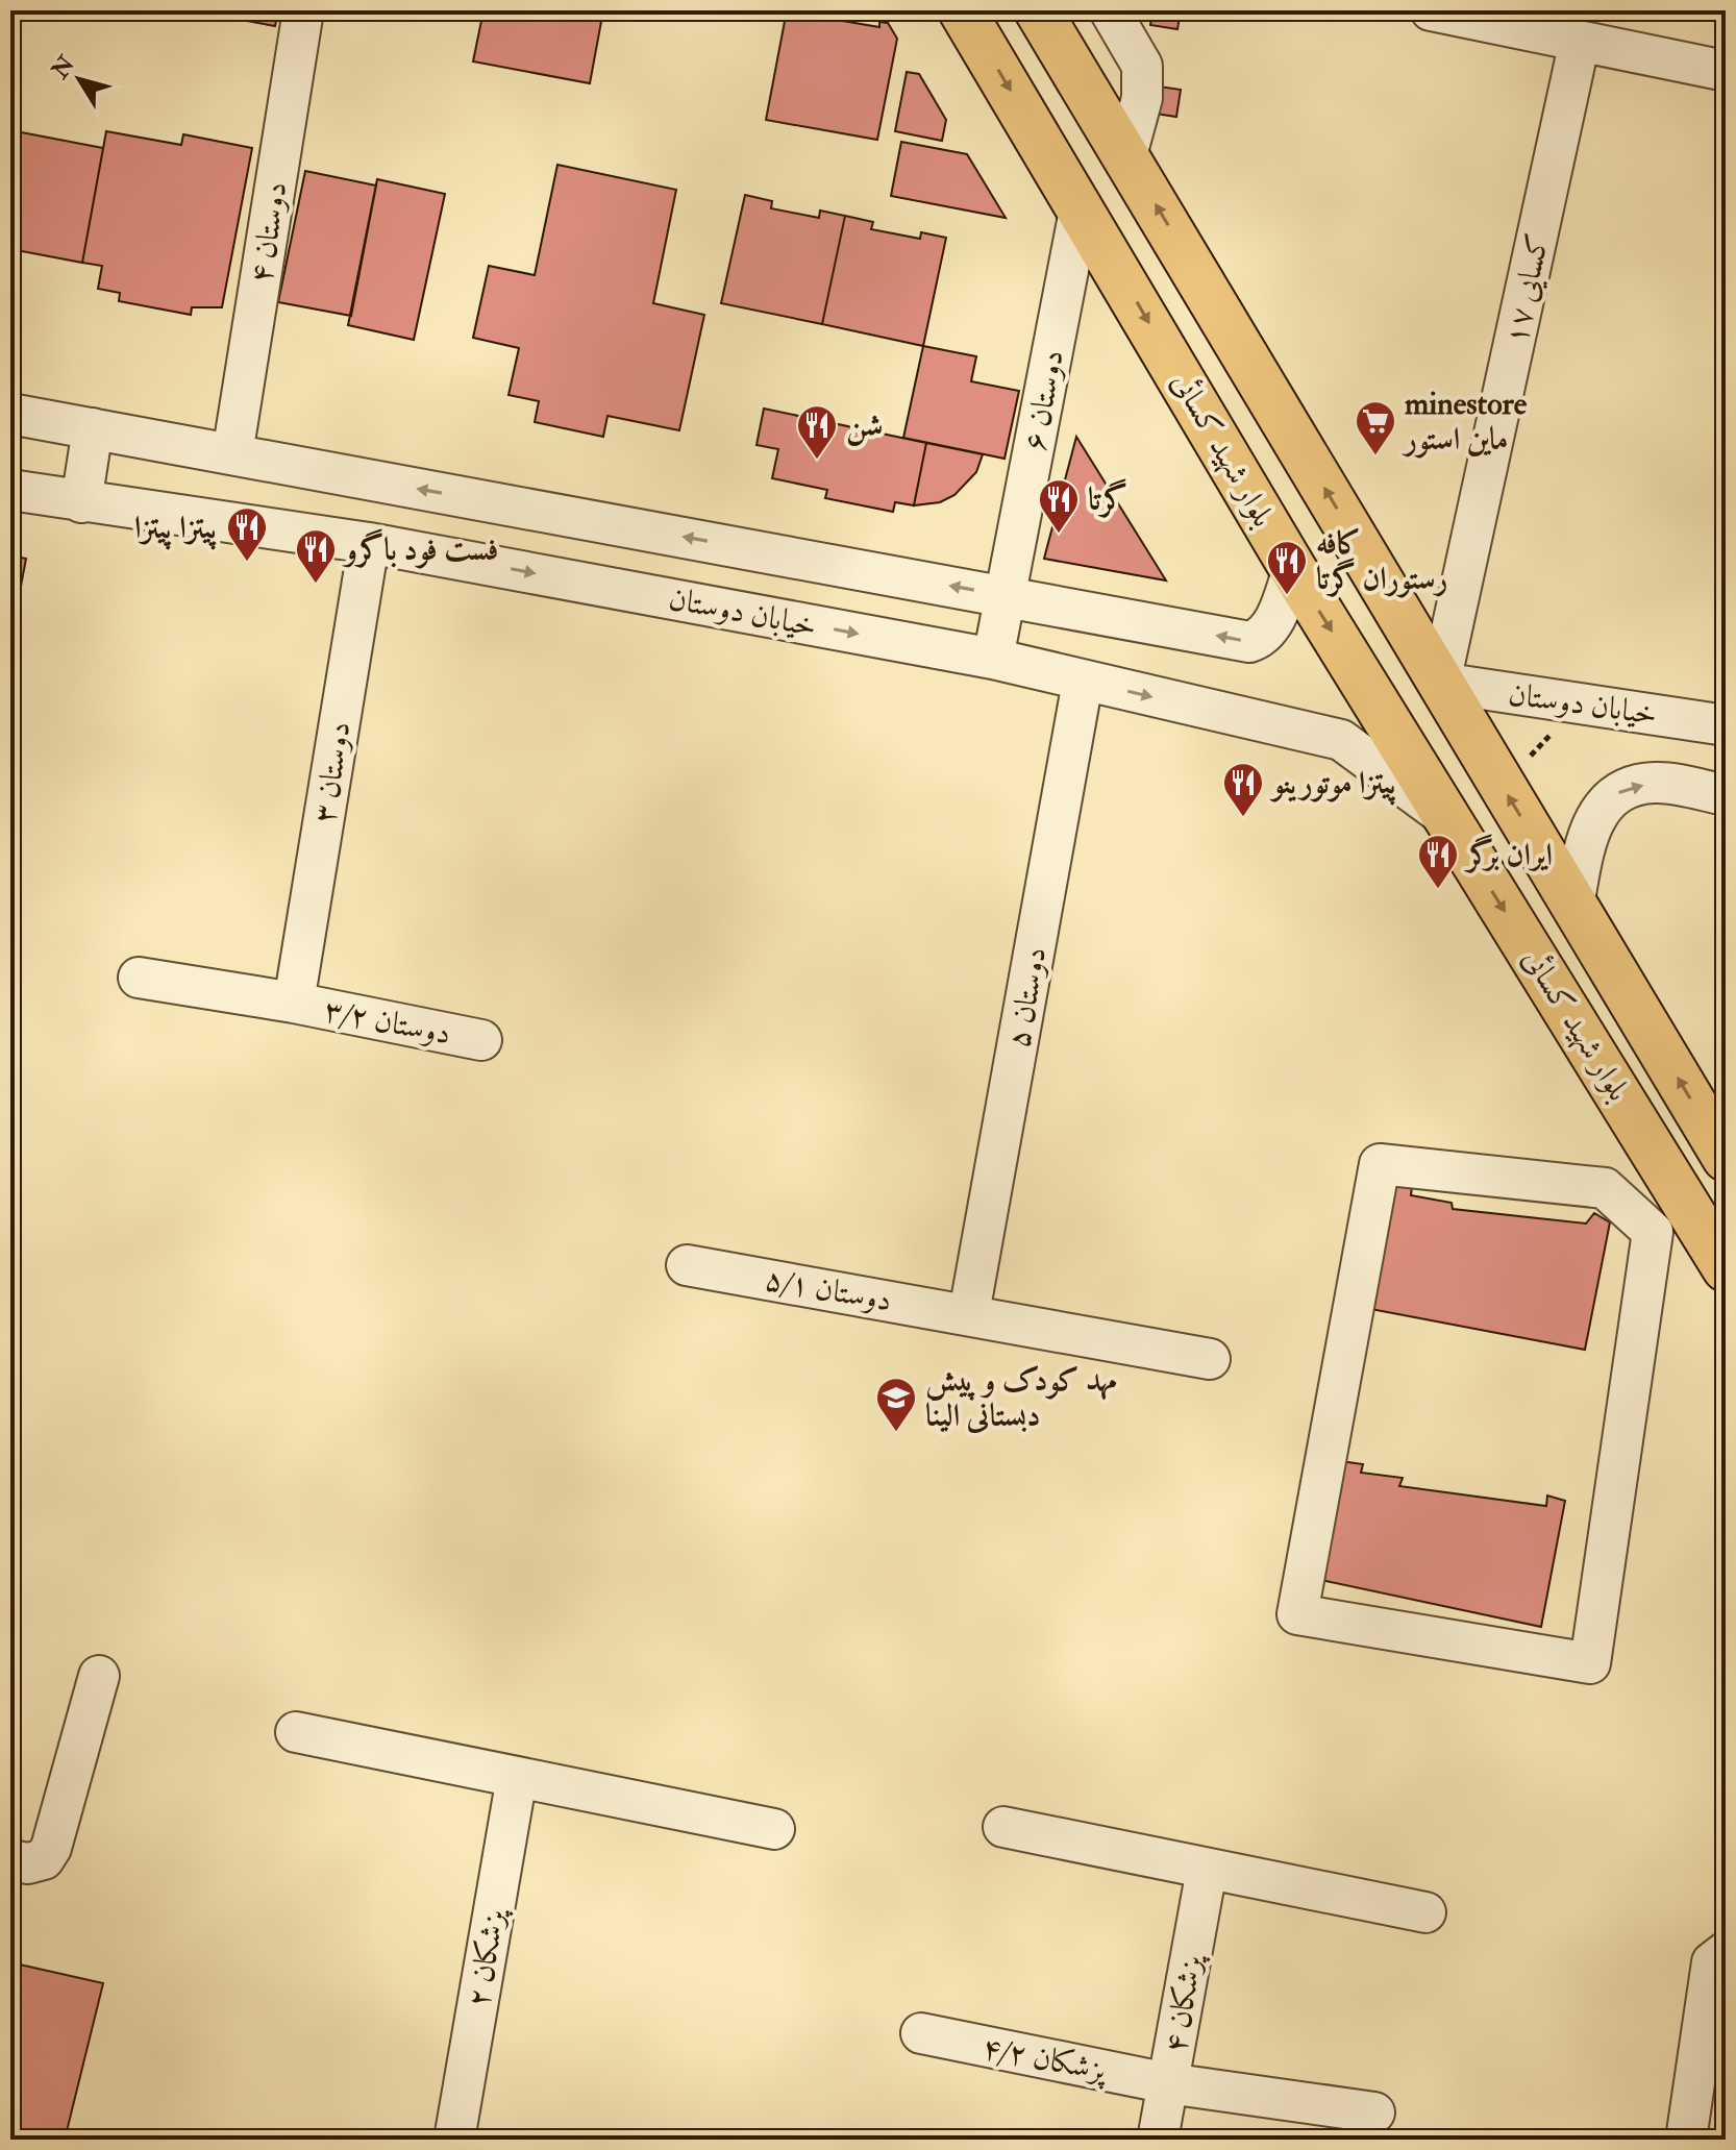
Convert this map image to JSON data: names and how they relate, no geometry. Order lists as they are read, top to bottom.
{
  "streets": {
    "main road": ["بلوار شهید کسائی"],
    "street": [
      "۴ دوستان",
      "۱۷ کسایی",
      "۶ دوستان",
      "خیابان دوستان",
      "۳ دوستان",
      "۵ دوستان",
      "۳/۲ دوستان",
      "۵/۱ دوستان",
      "۲ پزشکان",
      "۴ پزشکان",
      "۴/۲ پزشکان"
    ]
  },
  "crossings": [
    ["۴ دوستان", "خیابان دوستان"],
    ["۱۷ کسایی", "بلوار شهید کسائی"],
    ["۱۷ کسایی", "خیابان دوستان"],
    ["۶ دوستان", "بلوار شهید کسائی"],
    ["۶ دوستان", "خیابان دوستان"],
    ["بلوار شهید کسائی", "خیابان دوستان"],
    ["خیابان دوستان", "۳ دوستان"],
    ["خیابان دوستان", "۵ دوستان"],
    ["۳ دوستان", "۳/۲ دوستان"],
    ["۵ دوستان", "۵/۱ دوستان"],
    ["۴ پزشکان", "۴/۲ پزشکان"]
  ],
  "places": {
    "supermarket": ["minestore ماین استور"],
    "restaurant": [
      "شن",
      "گرتا",
      "پیتزا پیتزا",
      "فست فود باگرو",
      "کافه رستوران گرتا",
      "پیتزا موتورینو",
      "ایران برگر"
    ],
    "school or university": ["مهد کودک و پیش دبستانی الینا"]
  },
  "north": "top left"
}
